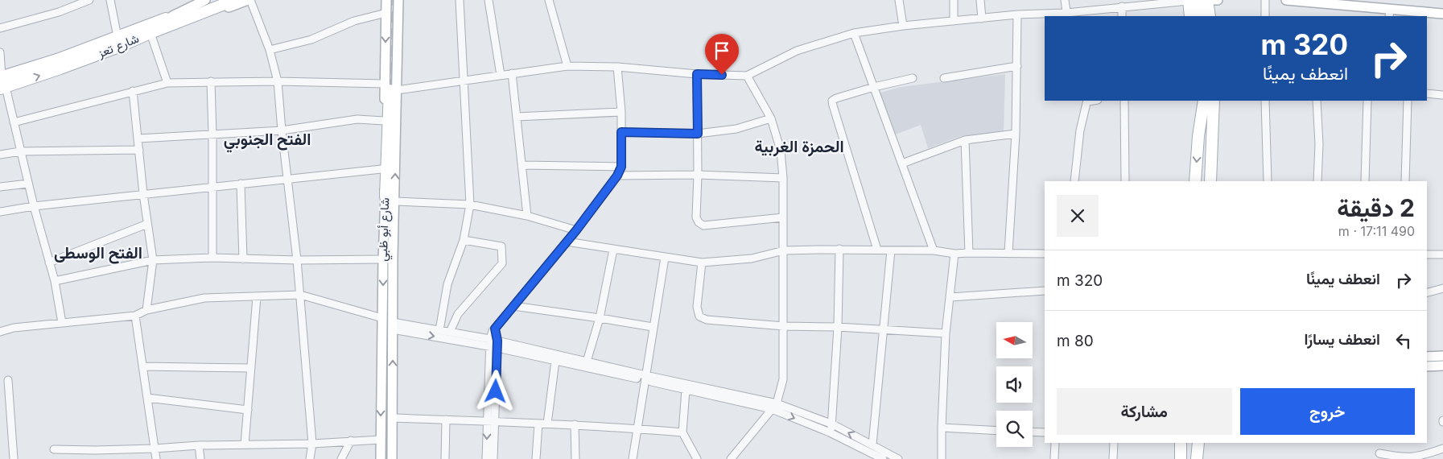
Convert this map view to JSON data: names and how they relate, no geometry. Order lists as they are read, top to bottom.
{
  "streets": {
    "main road": ["شارع تعز", "شارع أبو ظبي"]
  },
  "districts": ["الفتح الجنوبي", "الحمزة الغربية", "الفتح الوسطى"],
  "north": "left",
  "page": {
    "turn": ["320 m", "انعطف يمينًا"],
    "heading": ["2 دقيقة", "490 m · 17:11"],
    "list": [
      {
        "name": "انعطف يمينًا",
        "value": "320 m"
      },
      {
        "name": "انعطف يسارًا",
        "value": "80 m"
      }
    ],
    "buttons": ["خروج", "مشاركة"]
  }
}
